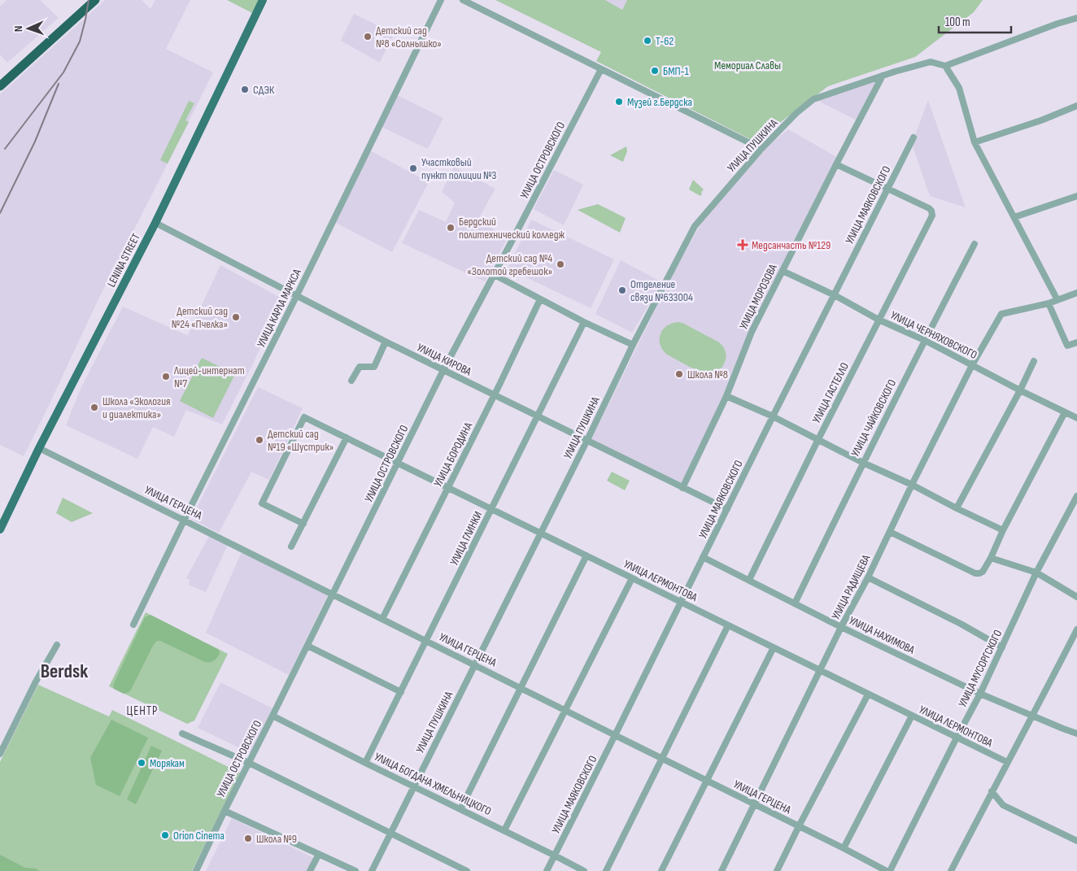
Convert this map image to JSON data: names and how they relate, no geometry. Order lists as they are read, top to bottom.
{
  "streets": {
    "main road": ["LENINA STREET"],
    "street": [
      "УЛИЦА ПУШКИНА",
      "УЛИЦА ОСТРОВСКОГО",
      "УЛИЦА МАЯКОВСКОГО",
      "УЛИЦА МОРОЗОВА",
      "УЛИЦА КАРЛА МАРКСА",
      "УЛИЦА ЧЕРНЯХОВСКОГО",
      "УЛИЦА КИРОВА",
      "УЛИЦА ГАСТЕЛЛО",
      "УЛИЦА ЧАЙКОВСКОГО",
      "УЛИЦА БОРОДИНА",
      "УЛИЦА ГЕРЦЕНА",
      "УЛИЦА ГЛИНКИ",
      "УЛИЦА ЛЕРМОНТОВА",
      "УЛИЦА РАДИЩЕВА",
      "УЛИЦА НАХИМОВА",
      "УЛИЦА МУСОРГСКОГО",
      "УЛИЦА БОГДАНА ХМЕЛЬНИЦКОГО"
    ]
  },
  "crossings": [
    ["УЛИЦА ПУШКИНА", "УЛИЦА МОРОЗОВА"],
    ["УЛИЦА ПУШКИНА", "УЛИЦА КИРОВА"],
    ["УЛИЦА ПУШКИНА", "УЛИЦА ГЕРЦЕНА"],
    ["УЛИЦА ПУШКИНА", "УЛИЦА ЛЕРМОНТОВА"],
    ["УЛИЦА ПУШКИНА", "УЛИЦА БОГДАНА ХМЕЛЬНИЦКОГО"],
    ["УЛИЦА ОСТРОВСКОГО", "УЛИЦА КИРОВА"],
    ["УЛИЦА ОСТРОВСКОГО", "УЛИЦА ГЕРЦЕНА"],
    ["УЛИЦА ОСТРОВСКОГО", "УЛИЦА ЛЕРМОНТОВА"],
    ["УЛИЦА ОСТРОВСКОГО", "УЛИЦА БОГДАНА ХМЕЛЬНИЦКОГО"],
    ["УЛИЦА МАЯКОВСКОГО", "УЛИЦА ЧЕРНЯХОВСКОГО"],
    ["УЛИЦА МАЯКОВСКОГО", "УЛИЦА КИРОВА"],
    ["УЛИЦА МАЯКОВСКОГО", "УЛИЦА ГАСТЕЛЛО"],
    ["УЛИЦА МАЯКОВСКОГО", "УЛИЦА ГЕРЦЕНА"],
    ["УЛИЦА МАЯКОВСКОГО", "УЛИЦА ЛЕРМОНТОВА"],
    ["УЛИЦА МАЯКОВСКОГО", "УЛИЦА НАХИМОВА"],
    ["УЛИЦА МАЯКОВСКОГО", "УЛИЦА БОГДАНА ХМЕЛЬНИЦКОГО"],
    ["LENINA STREET", "УЛИЦА КИРОВА"],
    ["LENINA STREET", "УЛИЦА ГЕРЦЕНА"],
    ["УЛИЦА МОРОЗОВА", "УЛИЦА ЧЕРНЯХОВСКОГО"],
    ["УЛИЦА МОРОЗОВА", "УЛИЦА КИРОВА"],
    ["УЛИЦА КАРЛА МАРКСА", "УЛИЦА КИРОВА"],
    ["УЛИЦА КАРЛА МАРКСА", "УЛИЦА ГЕРЦЕНА"],
    ["УЛИЦА ЧЕРНЯХОВСКОГО", "УЛИЦА ГАСТЕЛЛО"],
    ["УЛИЦА ЧЕРНЯХОВСКОГО", "УЛИЦА ЧАЙКОВСКОГО"],
    ["УЛИЦА ЧЕРНЯХОВСКОГО", "УЛИЦА РАДИЩЕВА"],
    ["УЛИЦА КИРОВА", "УЛИЦА БОРОДИНА"],
    ["УЛИЦА КИРОВА", "УЛИЦА ГЛИНКИ"],
    ["УЛИЦА ГАСТЕЛЛО", "УЛИЦА НАХИМОВА"],
    ["УЛИЦА ЧАЙКОВСКОГО", "УЛИЦА НАХИМОВА"],
    ["УЛИЦА БОРОДИНА", "УЛИЦА ГЕРЦЕНА"],
    ["УЛИЦА БОРОДИНА", "УЛИЦА ЛЕРМОНТОВА"],
    ["УЛИЦА ГЕРЦЕНА", "УЛИЦА ГЛИНКИ"],
    ["УЛИЦА ГЕРЦЕНА", "УЛИЦА РАДИЩЕВА"],
    ["УЛИЦА ГЛИНКИ", "УЛИЦА ЛЕРМОНТОВА"],
    ["УЛИЦА ГЛИНКИ", "УЛИЦА БОГДАНА ХМЕЛЬНИЦКОГО"],
    ["УЛИЦА ЛЕРМОНТОВА", "УЛИЦА РАДИЩЕВА"],
    ["УЛИЦА ЛЕРМОНТОВА", "УЛИЦА МУСОРГСКОГО"],
    ["УЛИЦА РАДИЩЕВА", "УЛИЦА НАХИМОВА"],
    ["УЛИЦА НАХИМОВА", "УЛИЦА МУСОРГСКОГО"]
  ],
  "districts": ["Berdsk", "ЦЕНТР"],
  "parks": ["Мемориал Славы"],
  "places": {
    "other": [
      "Детский сад №8 «Солнышко»",
      "Т-62",
      "БМП-1",
      "СДЭК",
      "Музей г.Бердска",
      "Участковый пункт полиции №3",
      "Бердский политехнический колледж",
      "Детский сад №4 «Золотой гребешок»",
      "Отделение связи №633004",
      "Детский сад №24 «Пчелка»",
      "Школа №8",
      "Лицей-интернат №7",
      "Школа «Экология и диалектика»",
      "Детский сад №19 «Шустрик»",
      "Морякам",
      "Orion Cinema",
      "Школа №9"
    ],
    "health": ["Медсанчасть №129"]
  },
  "scale_bar": "100 m",
  "north": "left"
}
